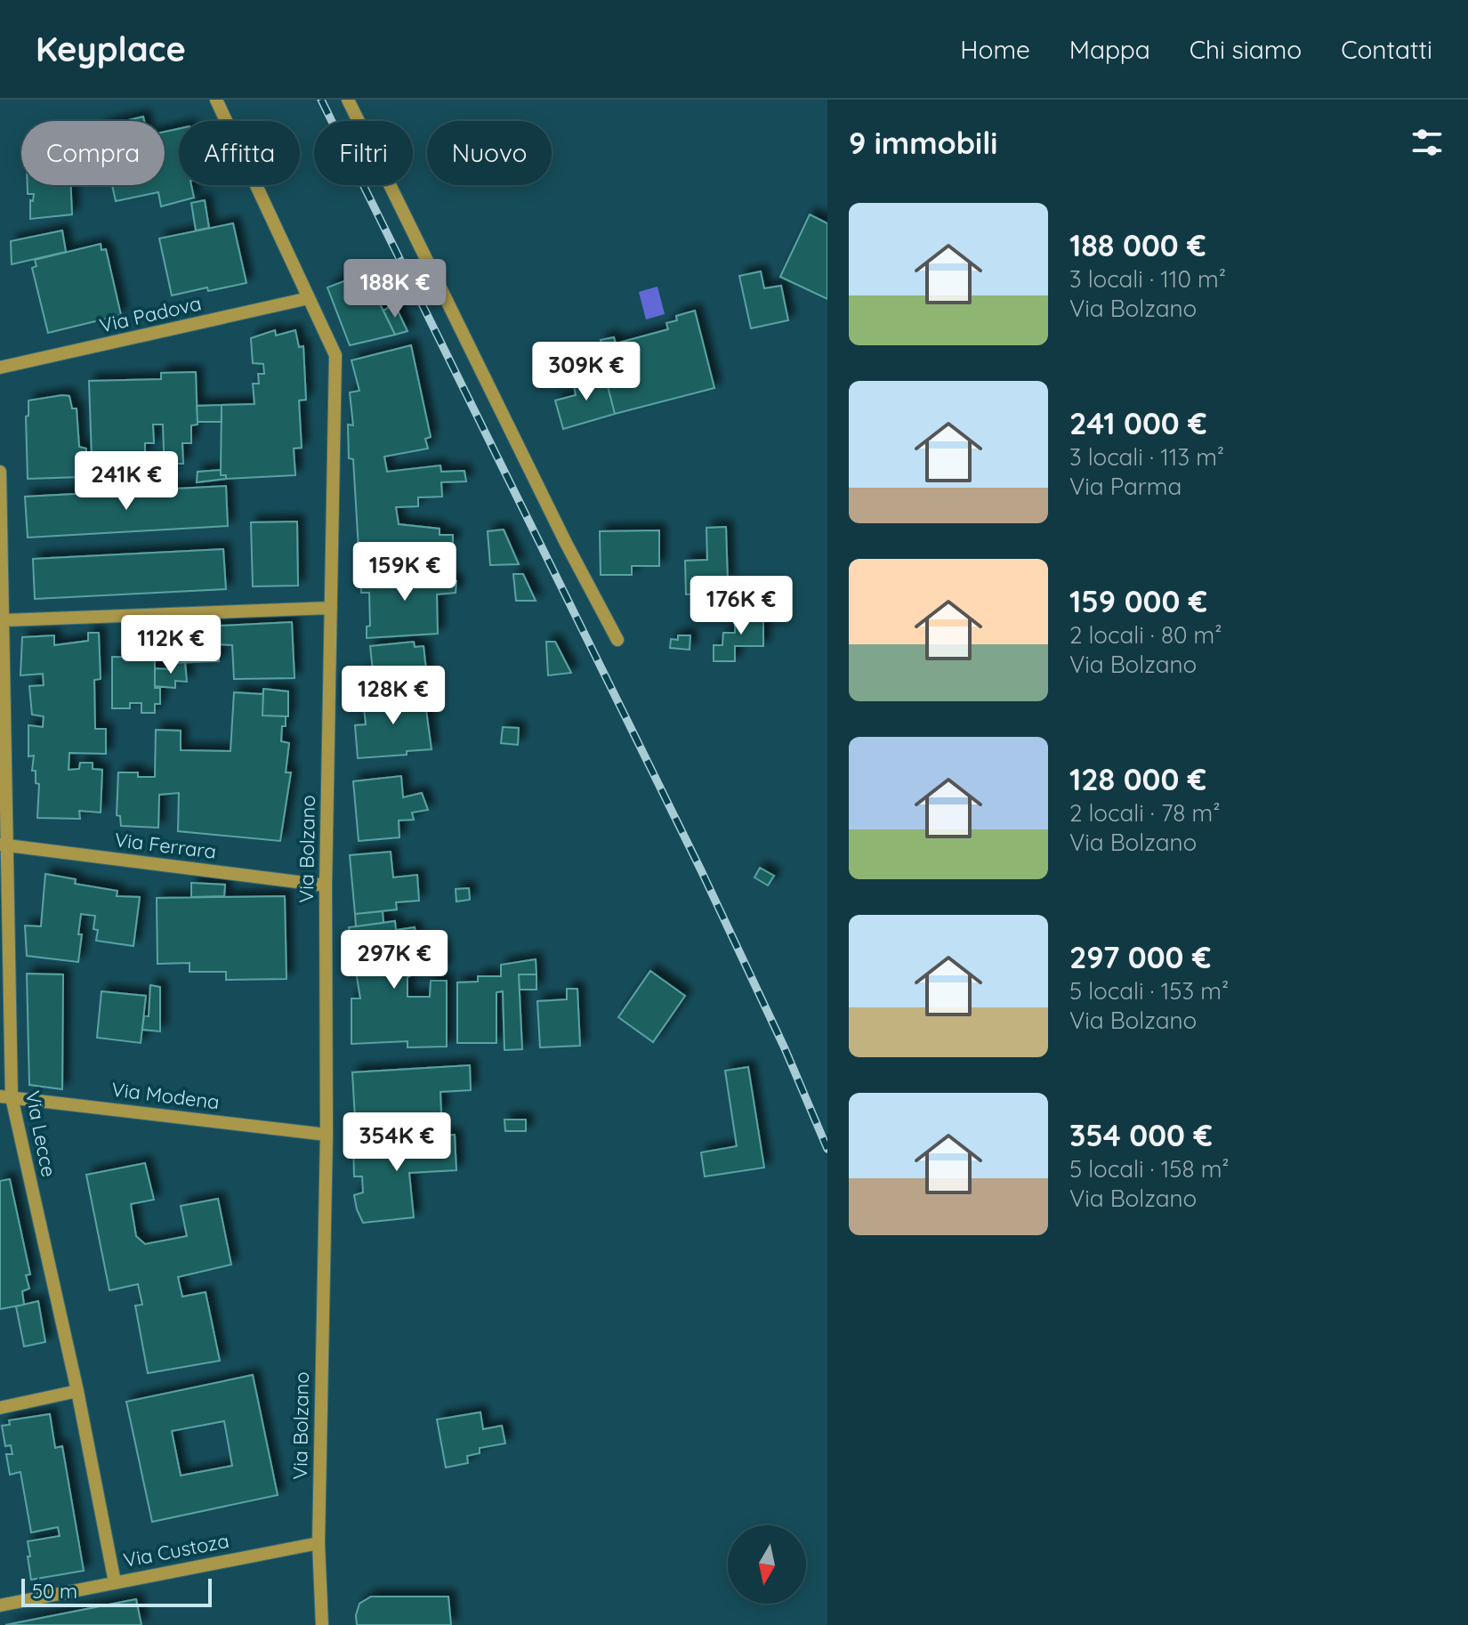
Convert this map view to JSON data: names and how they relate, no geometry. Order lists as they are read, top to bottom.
{
  "streets": {
    "street": [
      "Via Padova",
      "Via Ferrara",
      "Via Bolzano",
      "Via Modena",
      "Via Lecce",
      "Via Custoza"
    ]
  },
  "crossings": [
    ["Via Padova", "Via Bolzano"],
    ["Via Ferrara", "Via Bolzano"],
    ["Via Ferrara", "Via Lecce"],
    ["Via Bolzano", "Via Modena"],
    ["Via Bolzano", "Via Custoza"],
    ["Via Modena", "Via Lecce"],
    ["Via Lecce", "Via Custoza"]
  ],
  "scale_bar": "50 m",
  "north": "bottom",
  "page": {
    "header": "Keyplace",
    "nav": [
      "Home",
      "Mappa",
      "Chi siamo",
      "Contatti"
    ],
    "heading": "9 immobili",
    "chip": [
      "Compra",
      "Affitta",
      "Filtri",
      "Nuovo"
    ],
    "list": [
      {
        "name": "188 000 €",
        "note": "3 locali · 110 m² · Via Bolzano"
      },
      {
        "name": "241 000 €",
        "note": "3 locali · 113 m² · Via Parma"
      },
      {
        "name": "159 000 €",
        "note": "2 locali · 80 m² · Via Bolzano"
      },
      {
        "name": "128 000 €",
        "note": "2 locali · 78 m² · Via Bolzano"
      },
      {
        "name": "297 000 €",
        "note": "5 locali · 153 m² · Via Bolzano"
      },
      {
        "name": "354 000 €",
        "note": "5 locali · 158 m² · Via Bolzano"
      }
    ],
    "price": [
      "188K €",
      "309K €",
      "241K €",
      "159K €",
      "176K €",
      "112K €",
      "128K €",
      "297K €",
      "354K €"
    ],
    "scale": "50 m"
  }
}
